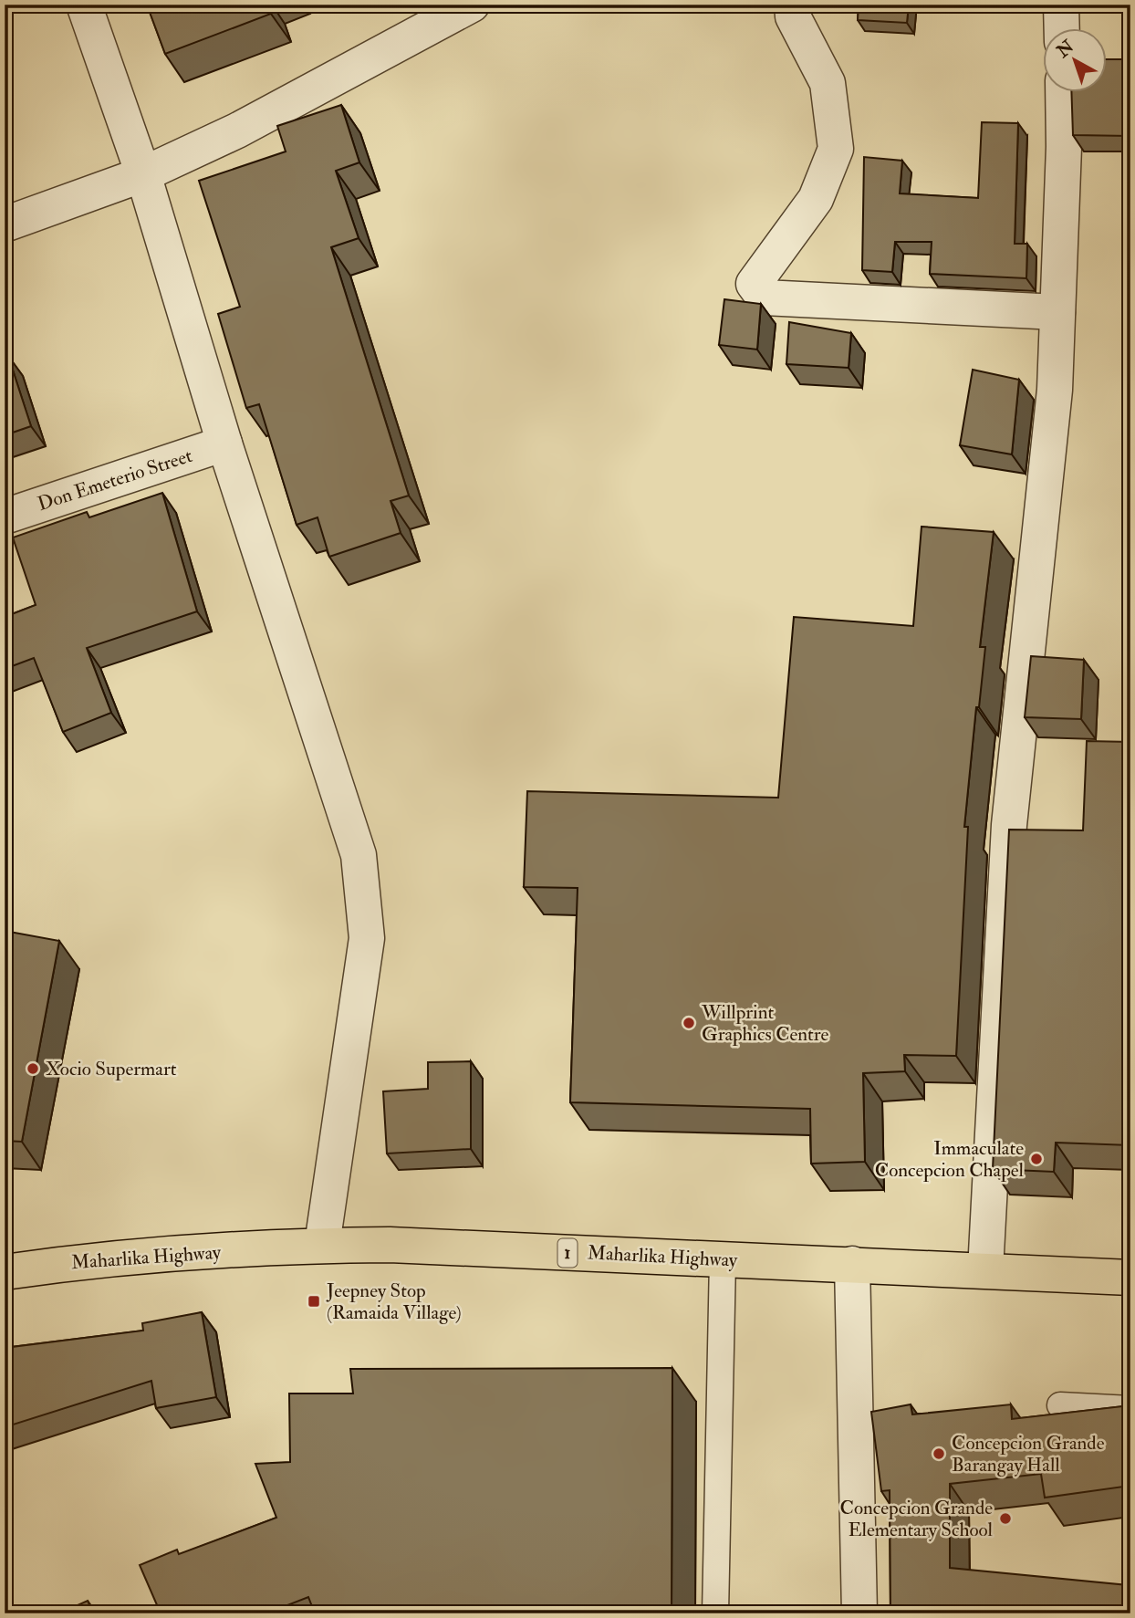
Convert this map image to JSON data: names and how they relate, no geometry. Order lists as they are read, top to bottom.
{
  "streets": {
    "main road": ["1", "Maharlika Highway"],
    "street": ["Don Emeterio Street"]
  },
  "places": {
    "other": [
      "Willprint Graphics Centre",
      "Xocio Supermart",
      "Immaculate Concepcion Chapel",
      "Concepcion Grande Barangay Hall",
      "Concepcion Grande Elementary School"
    ],
    "transit": ["Jeepney Stop (Ramaida Village)"]
  },
  "north": "top left"
}
